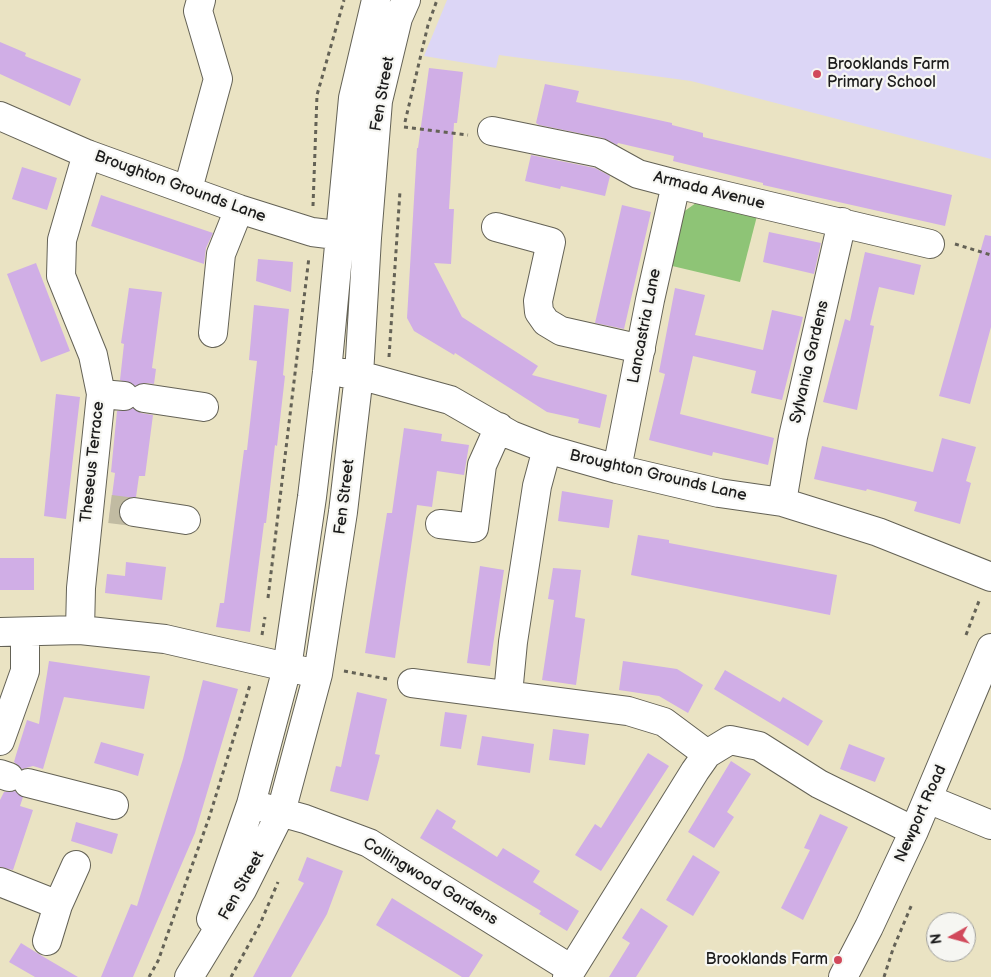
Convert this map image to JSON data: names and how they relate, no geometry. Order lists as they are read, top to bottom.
{
  "streets": {
    "street": [
      "Fen Street",
      "Broughton Grounds Lane",
      "Armada Avenue",
      "Lancastria Lane",
      "Sylvania Gardens",
      "Theseus Terrace",
      "Newport Road",
      "Collingwood Gardens"
    ]
  },
  "crossings": [
    ["Fen Street", "Broughton Grounds Lane"],
    ["Fen Street", "Collingwood Gardens"],
    ["Broughton Grounds Lane", "Lancastria Lane"],
    ["Broughton Grounds Lane", "Sylvania Gardens"],
    ["Broughton Grounds Lane", "Theseus Terrace"],
    ["Armada Avenue", "Lancastria Lane"],
    ["Armada Avenue", "Sylvania Gardens"],
    ["Newport Road", "Collingwood Gardens"]
  ],
  "places": ["Brooklands Farm Primary School", "Brooklands Farm"],
  "north": "left"
}
